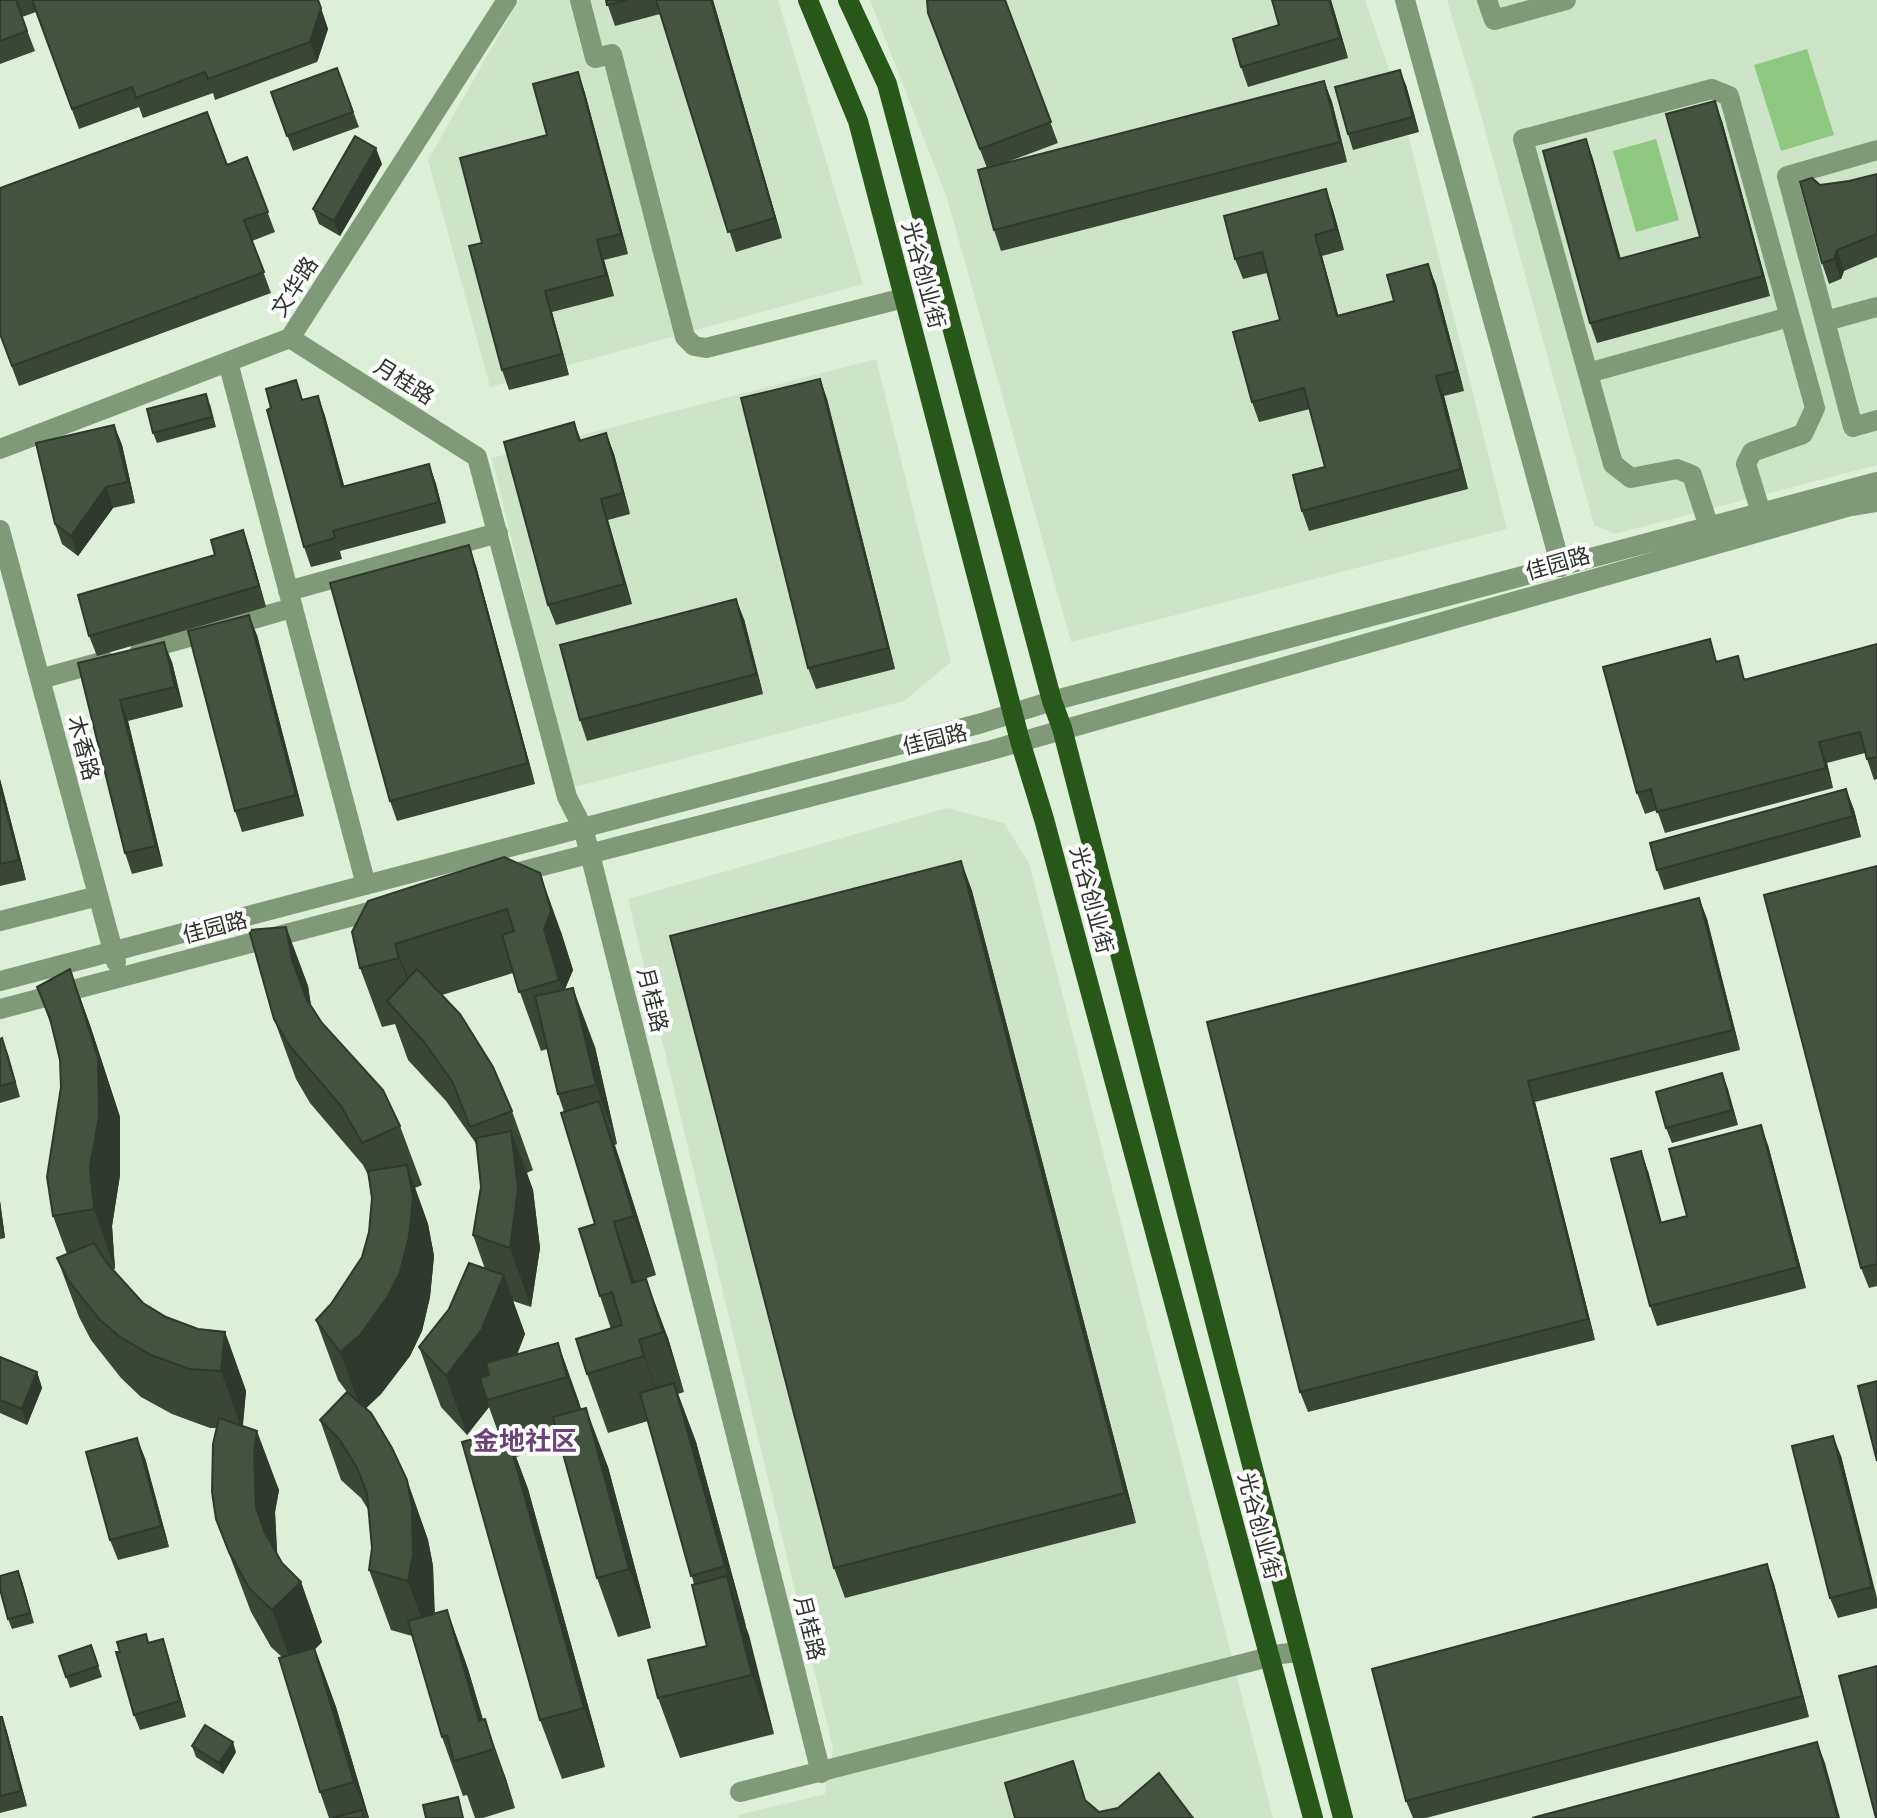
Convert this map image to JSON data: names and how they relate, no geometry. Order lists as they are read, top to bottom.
{
  "streets": {
    "main road": ["光谷创业街"],
    "street": [
      "文华路",
      "月桂路",
      "佳园路",
      "木香路"
    ]
  },
  "crossings": [
    ["光谷创业街", "佳园路"],
    ["文华路", "月桂路"],
    ["月桂路", "佳园路"],
    ["佳园路", "木香路"]
  ],
  "districts": ["金地社区"]
}
